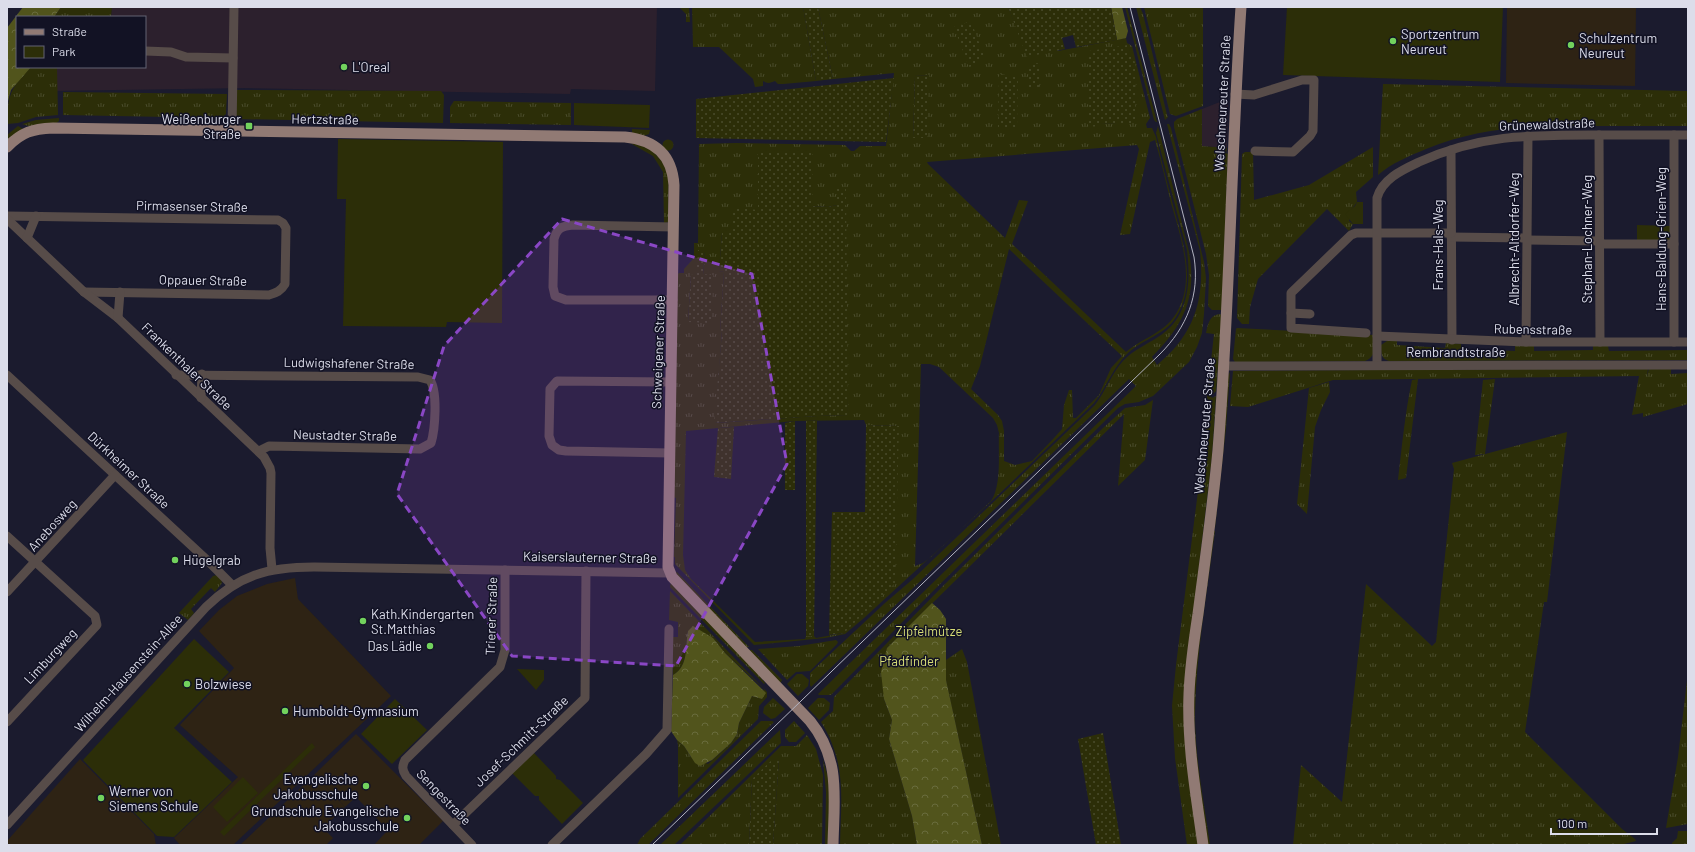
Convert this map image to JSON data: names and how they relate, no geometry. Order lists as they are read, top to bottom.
{
  "streets": {
    "main road": [
      "Welschneureuter Straße",
      "Hertzstraße",
      "Schweigener Straße",
      "Kaiserslauterner Straße"
    ],
    "street": [
      "Grünewaldstraße",
      "Pirmasenser Straße",
      "Albrecht-Altdorfer-Weg",
      "Stephan-Lochner-Weg",
      "Hans-Baldung-Grien-Weg",
      "Frans-Hals-Weg",
      "Oppauer Straße",
      "Rubensstraße",
      "Rembrandtstraße",
      "Ludwigshafener Straße",
      "Frankenthaler Straße",
      "Neustadter Straße",
      "Dürkheimer Straße",
      "Anebosweg",
      "Trierer Straße",
      "Limburgweg",
      "Wilhelm-Hausenstein-Allee",
      "Josef-Schmitt-Straße",
      "Sengestraße"
    ]
  },
  "crossings": [
    ["Welschneureuter Straße", "Rembrandtstraße"],
    ["Hertzstraße", "Schweigener Straße"],
    ["Grünewaldstraße", "Albrecht-Altdorfer-Weg"],
    ["Grünewaldstraße", "Stephan-Lochner-Weg"],
    ["Grünewaldstraße", "Hans-Baldung-Grien-Weg"],
    ["Grünewaldstraße", "Frans-Hals-Weg"],
    ["Grünewaldstraße", "Rubensstraße"],
    ["Grünewaldstraße", "Rembrandtstraße"],
    ["Pirmasenser Straße", "Oppauer Straße"],
    ["Pirmasenser Straße", "Frankenthaler Straße"],
    ["Albrecht-Altdorfer-Weg", "Rubensstraße"],
    ["Stephan-Lochner-Weg", "Rubensstraße"],
    ["Hans-Baldung-Grien-Weg", "Rubensstraße"],
    ["Frans-Hals-Weg", "Rubensstraße"],
    ["Oppauer Straße", "Frankenthaler Straße"],
    ["Schweigener Straße", "Kaiserslauterner Straße"],
    ["Ludwigshafener Straße", "Frankenthaler Straße"],
    ["Ludwigshafener Straße", "Neustadter Straße"],
    ["Frankenthaler Straße", "Neustadter Straße"],
    ["Frankenthaler Straße", "Kaiserslauterner Straße"],
    ["Frankenthaler Straße", "Wilhelm-Hausenstein-Allee"],
    ["Dürkheimer Straße", "Anebosweg"],
    ["Dürkheimer Straße", "Wilhelm-Hausenstein-Allee"],
    ["Anebosweg", "Limburgweg"],
    ["Kaiserslauterner Straße", "Trierer Straße"],
    ["Kaiserslauterner Straße", "Wilhelm-Hausenstein-Allee"],
    ["Kaiserslauterner Straße", "Josef-Schmitt-Straße"],
    ["Trierer Straße", "Sengestraße"],
    ["Josef-Schmitt-Straße", "Sengestraße"]
  ],
  "parks": ["Zipfelmütze", "Pfadfinder"],
  "places": {
    "other": [
      "Sportzentrum Neureut",
      "Schulzentrum Neureut",
      "L'Oreal",
      "Hügelgrab",
      "Kath.Kindergarten St.Matthias",
      "Das Lädle",
      "Bolzwiese",
      "Humboldt-Gymnasium",
      "Evangelische Jakobusschule",
      "Werner von Siemens Schule",
      "Grundschule Evangelische Jakobusschule"
    ],
    "transit": ["Weißenburger Straße"]
  },
  "legend": ["Straße", "Park"],
  "scale_bar": "100 m"
}
